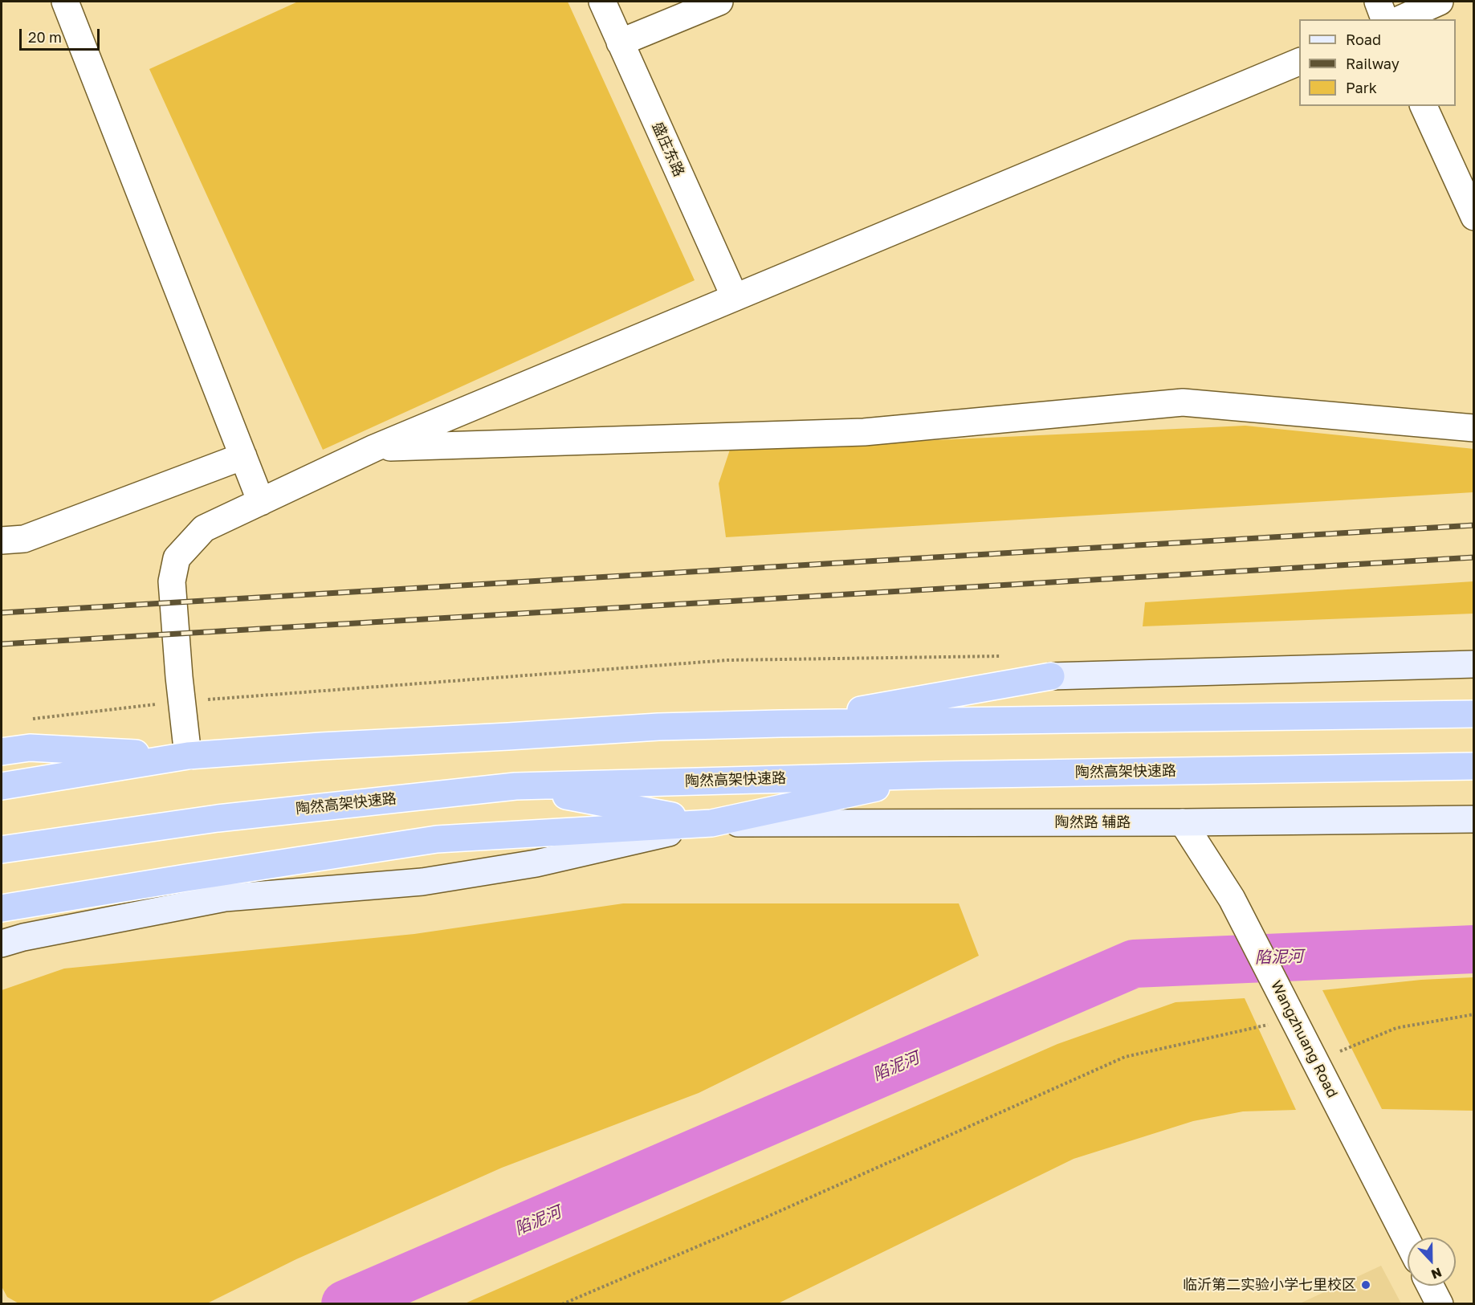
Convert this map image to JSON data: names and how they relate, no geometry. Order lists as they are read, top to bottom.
{
  "streets": {
    "highway": ["陶然高架快速路"],
    "main road": ["陶然路 辅路"],
    "street": ["盛庄东路", "Wangzhuang Road"]
  },
  "crossings": [
    ["陶然路 辅路", "Wangzhuang Road"]
  ],
  "water": ["陷泥河"],
  "places": ["临沂第二实验小学七里校区"],
  "legend": ["Road", "Railway", "Park"],
  "scale_bar": "20 m",
  "north": "bottom"
}
